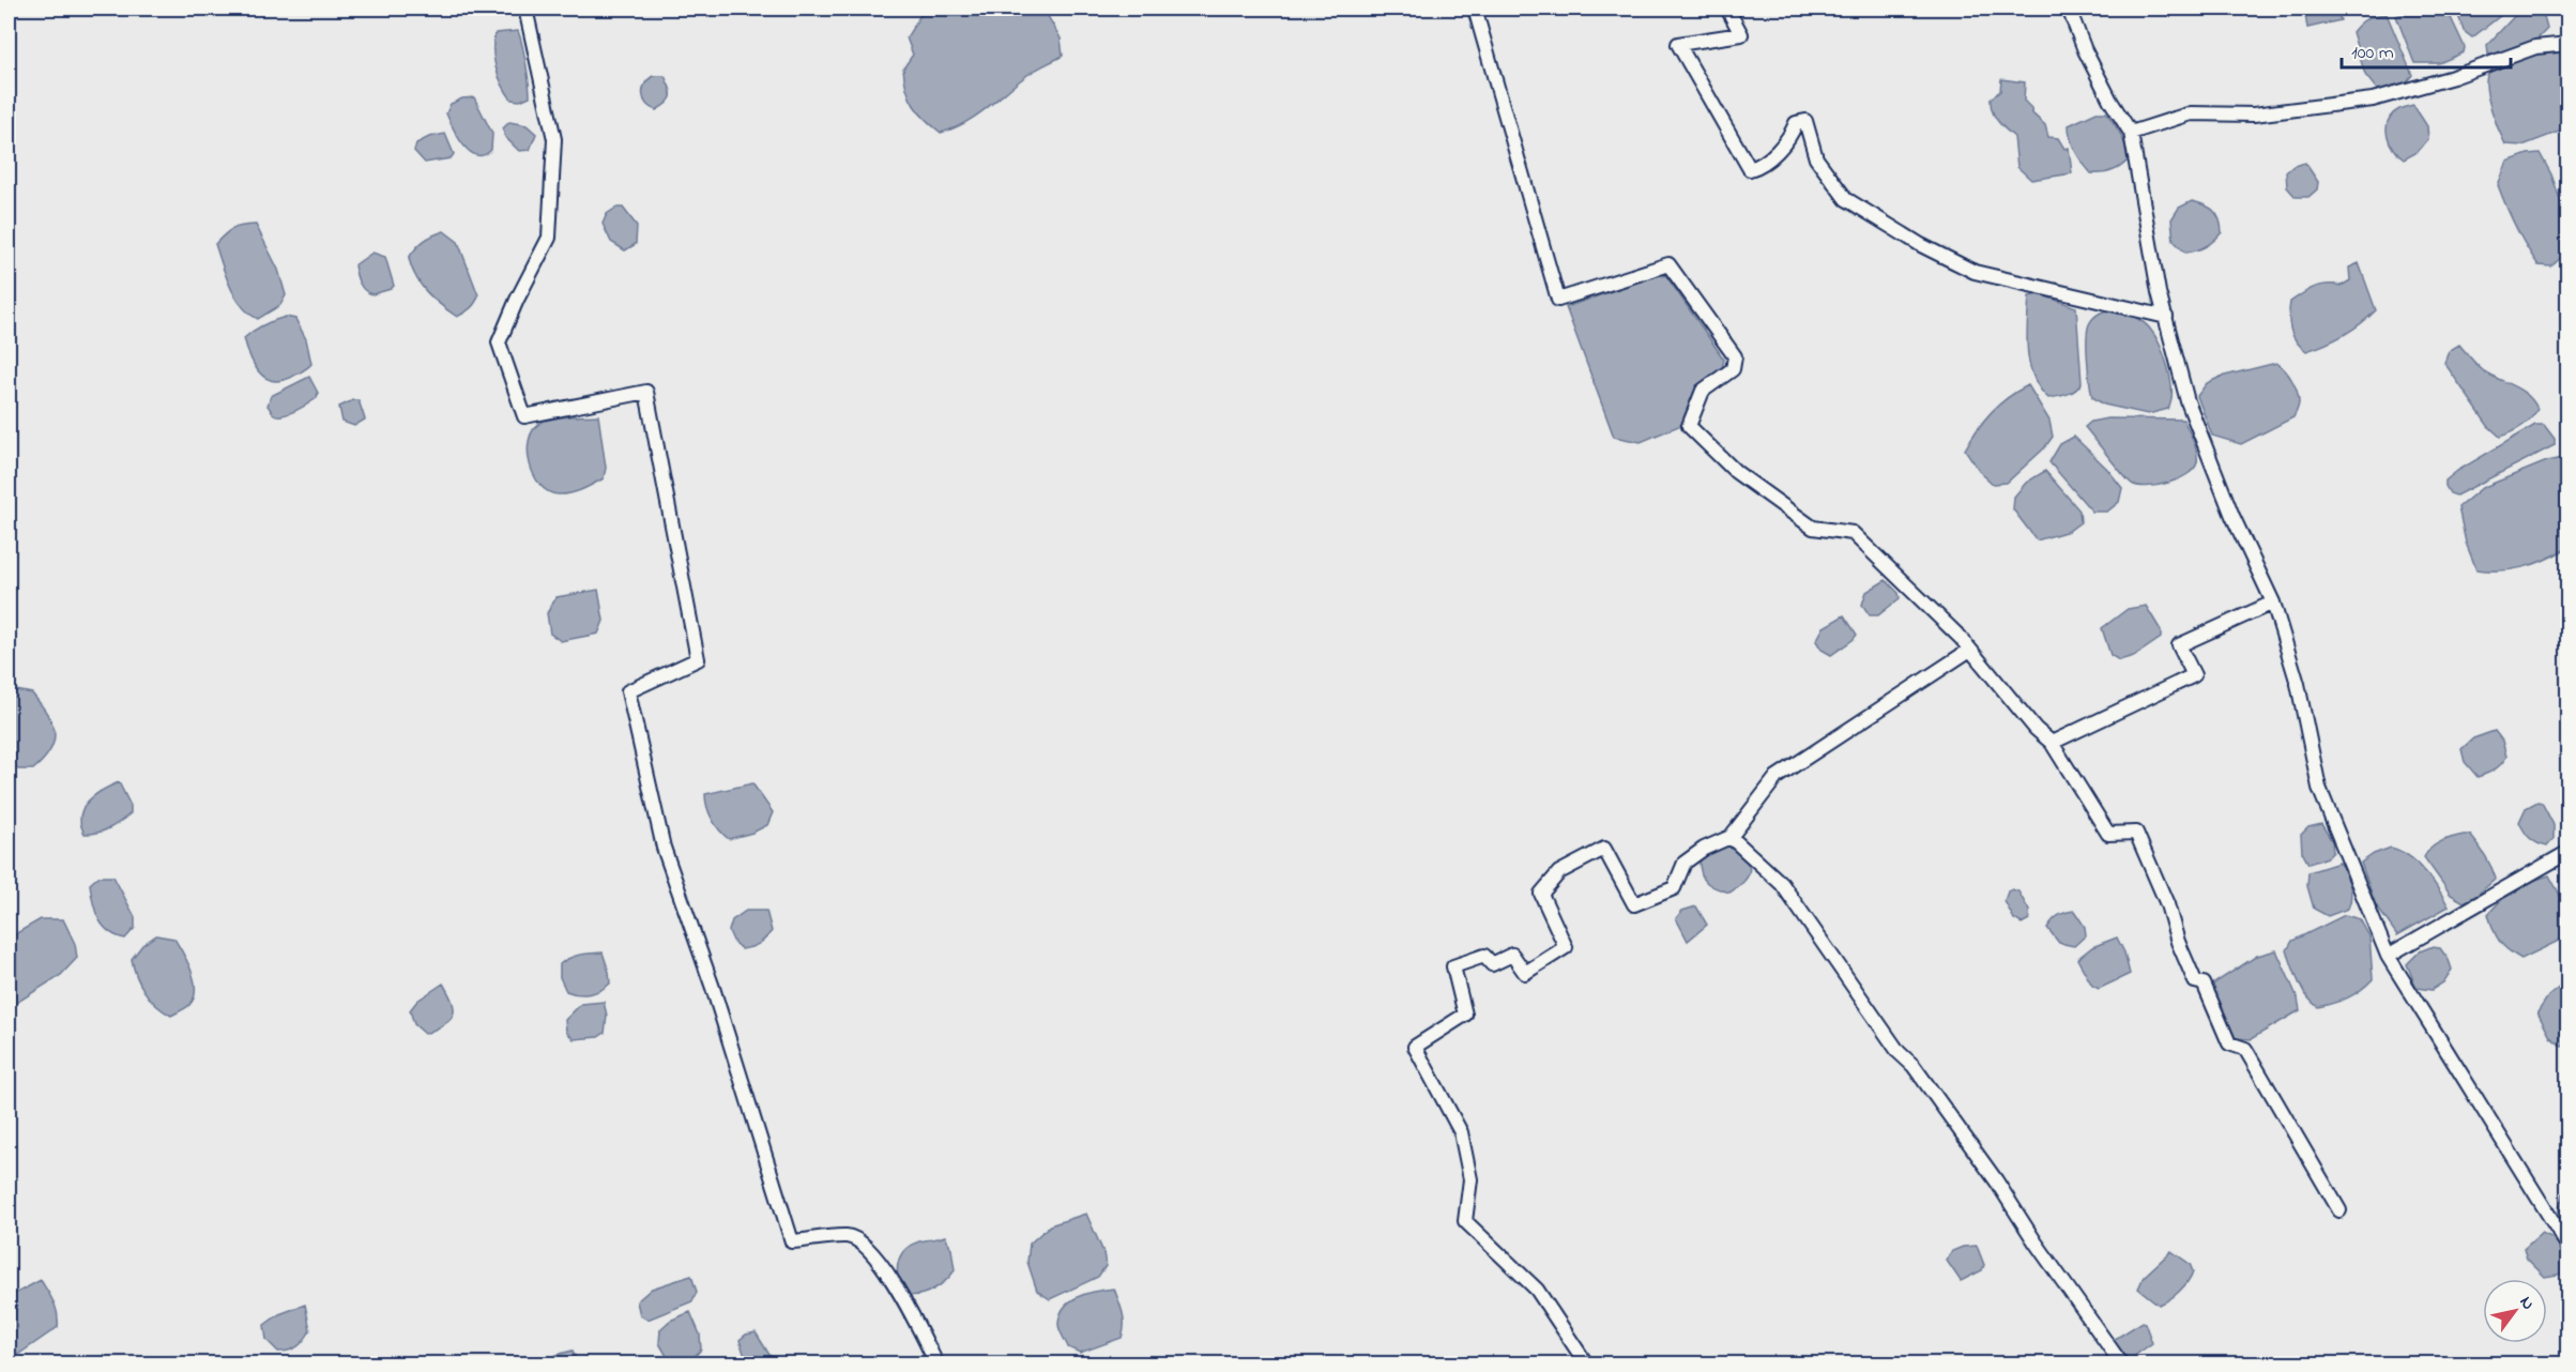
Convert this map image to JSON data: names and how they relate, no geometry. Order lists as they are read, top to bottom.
{
  "scale_bar": "100 m",
  "north": "top right"
}
